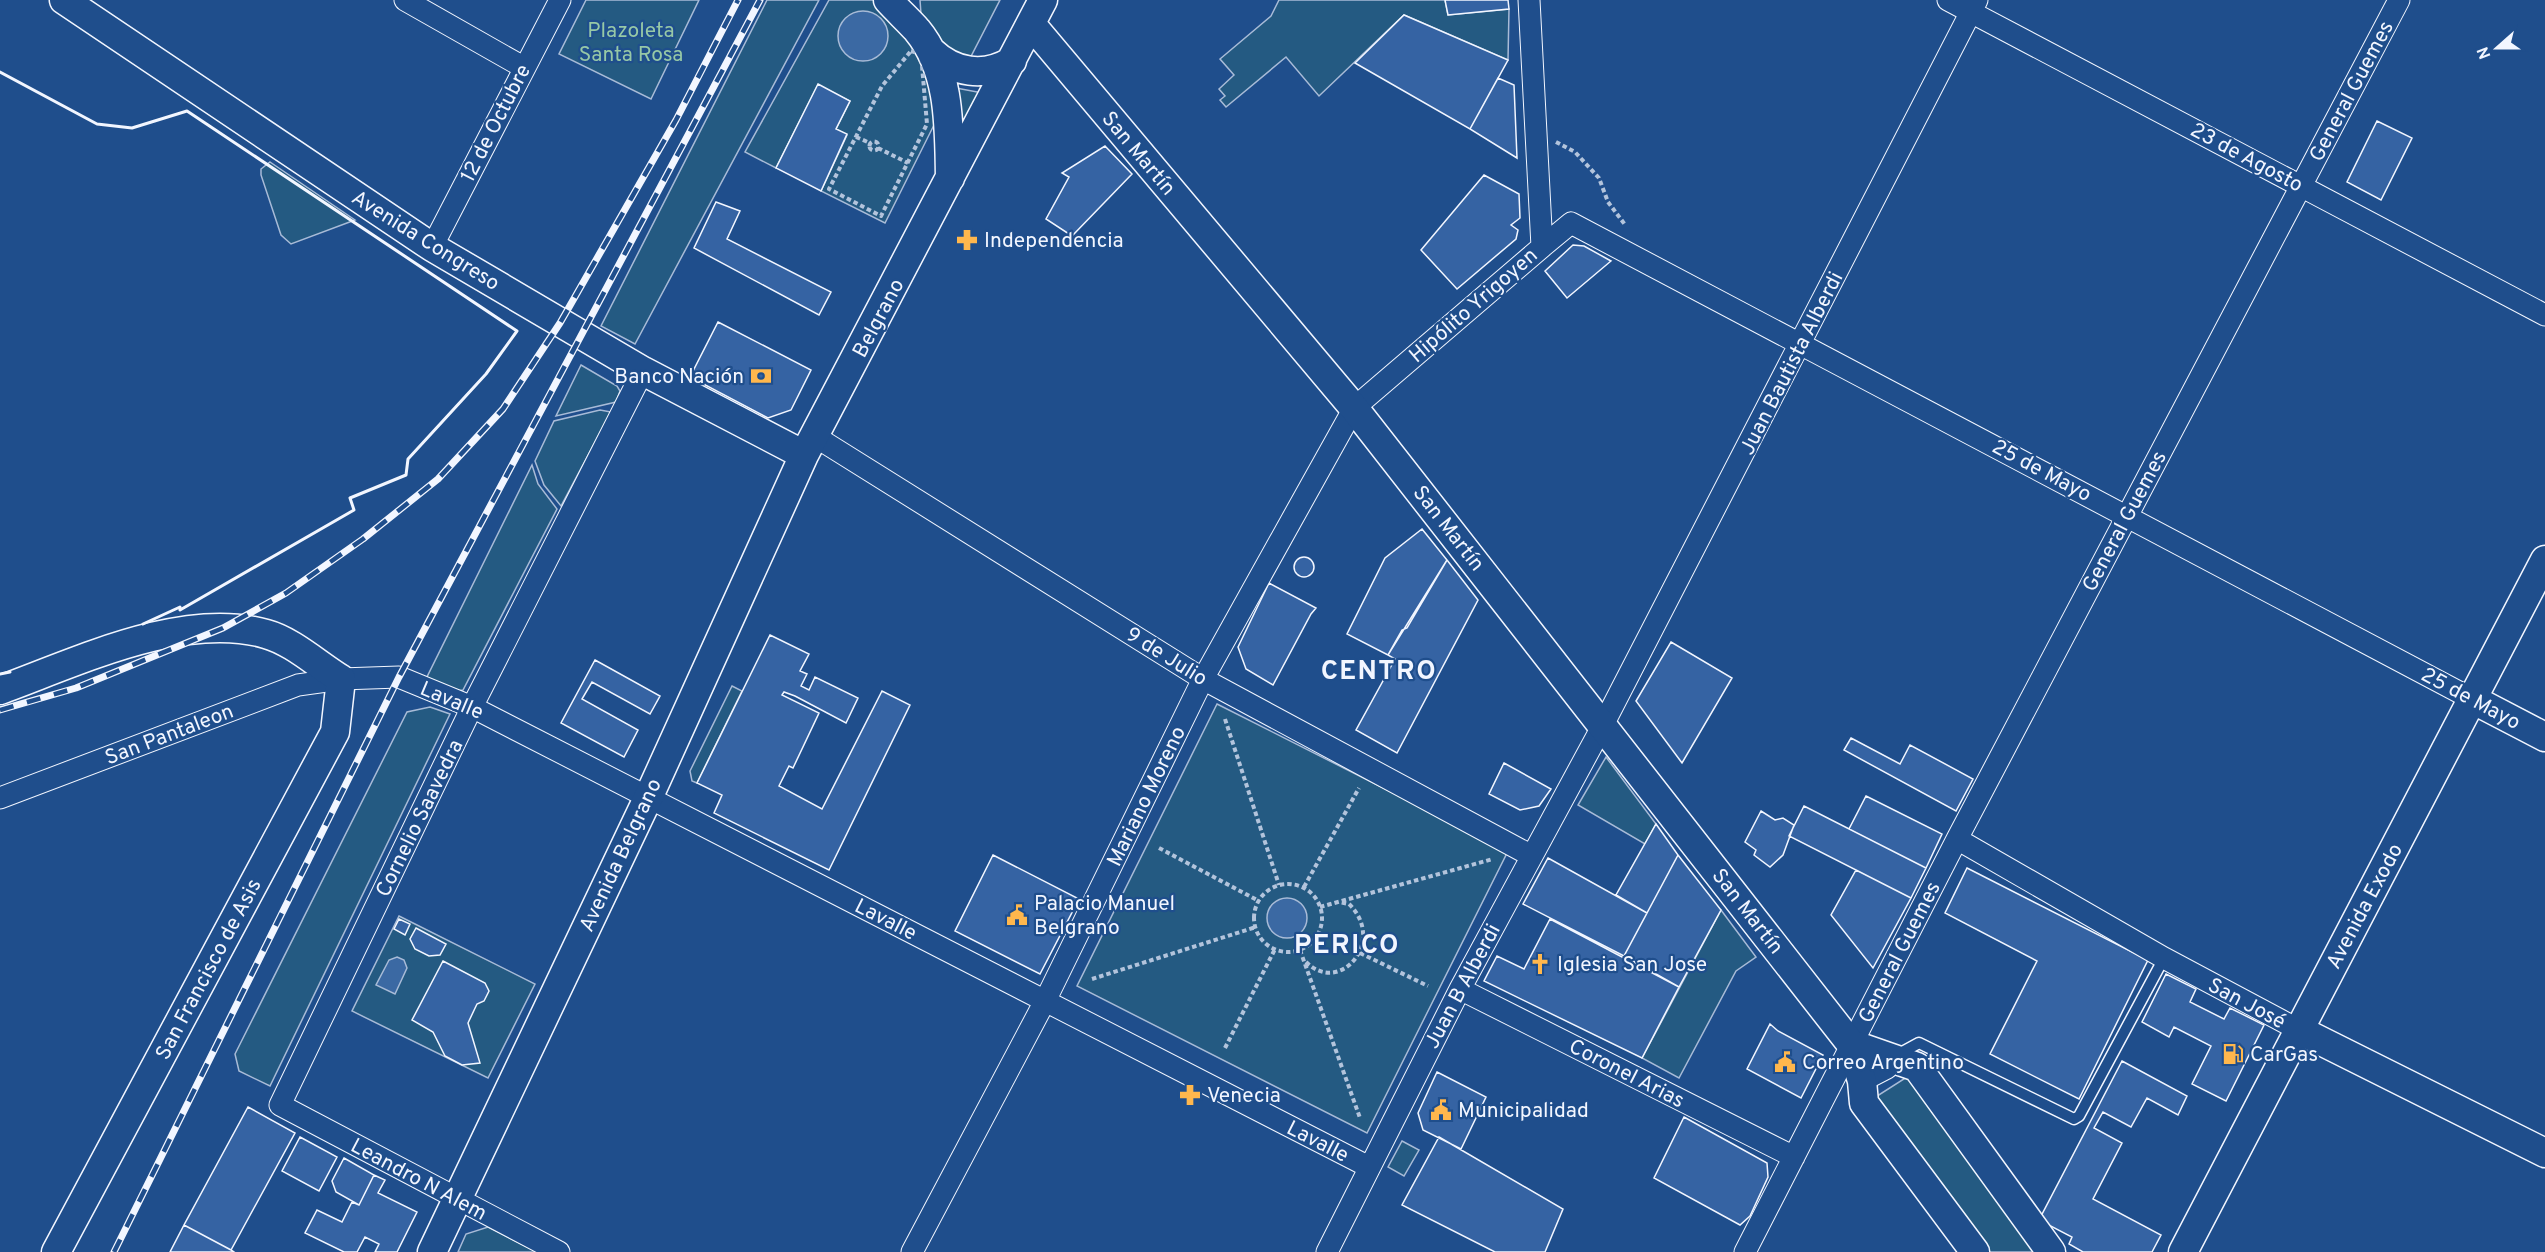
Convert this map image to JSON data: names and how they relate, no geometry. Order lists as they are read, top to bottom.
{
  "streets": {
    "main road": [
      "San Martín",
      "Avenida Congreso",
      "Belgrano",
      "25 de Mayo",
      "Avenida Belgrano",
      "Avenida Exodo",
      "San Francisco de Asis",
      "San José"
    ],
    "street": [
      "General Guemes",
      "12 de Octubre",
      "23 de Agosto",
      "Hipólito Yrigoyen",
      "Juan Bautista Alberdi",
      "9 de Julio",
      "Lavalle",
      "San Pantaleon",
      "Mariano Moreno",
      "Cornelio Saavedra",
      "Juan B Alberdi",
      "Coronel Arias",
      "Leandro N Alem"
    ]
  },
  "crossings": [
    ["General Guemes", "San Martín"],
    ["General Guemes", "23 de Agosto"],
    ["General Guemes", "25 de Mayo"],
    ["General Guemes", "San José"],
    ["General Guemes", "Coronel Arias"],
    ["12 de Octubre", "Avenida Congreso"],
    ["San Martín", "Hipólito Yrigoyen"],
    ["San Martín", "Belgrano"],
    ["San Martín", "Juan Bautista Alberdi"],
    ["San Martín", "Mariano Moreno"],
    ["San Martín", "Juan B Alberdi"],
    ["23 de Agosto", "Juan Bautista Alberdi"],
    ["Avenida Congreso", "Belgrano"],
    ["Avenida Congreso", "9 de Julio"],
    ["Avenida Congreso", "Cornelio Saavedra"],
    ["Avenida Congreso", "Avenida Belgrano"],
    ["Hipólito Yrigoyen", "25 de Mayo"],
    ["Hipólito Yrigoyen", "Mariano Moreno"],
    ["Belgrano", "9 de Julio"],
    ["Belgrano", "Avenida Belgrano"],
    ["Juan Bautista Alberdi", "25 de Mayo"],
    ["Juan Bautista Alberdi", "Juan B Alberdi"],
    ["25 de Mayo", "Avenida Exodo"],
    ["9 de Julio", "Mariano Moreno"],
    ["9 de Julio", "Avenida Belgrano"],
    ["9 de Julio", "Juan B Alberdi"],
    ["Lavalle", "San Pantaleon"],
    ["Lavalle", "Mariano Moreno"],
    ["Lavalle", "Cornelio Saavedra"],
    ["Lavalle", "Avenida Belgrano"],
    ["Lavalle", "Juan B Alberdi"],
    ["San Pantaleon", "San Francisco de Asis"],
    ["Cornelio Saavedra", "Leandro N Alem"],
    ["Avenida Belgrano", "Leandro N Alem"],
    ["Avenida Exodo", "San José"],
    ["Juan B Alberdi", "Coronel Arias"]
  ],
  "districts": ["CENTRO", "PERICO"],
  "parks": ["Plazoleta Santa Rosa"],
  "places": {
    "pharmacy": ["Independencia", "Venecia"],
    "bank": ["Banco Nación"],
    "public building": ["Palacio Manuel Belgrano", "Correo Argentino", "Municipalidad"],
    "church": ["Iglesia San Jose"],
    "fuel station": ["CarGas"]
  },
  "north": "left"
}
